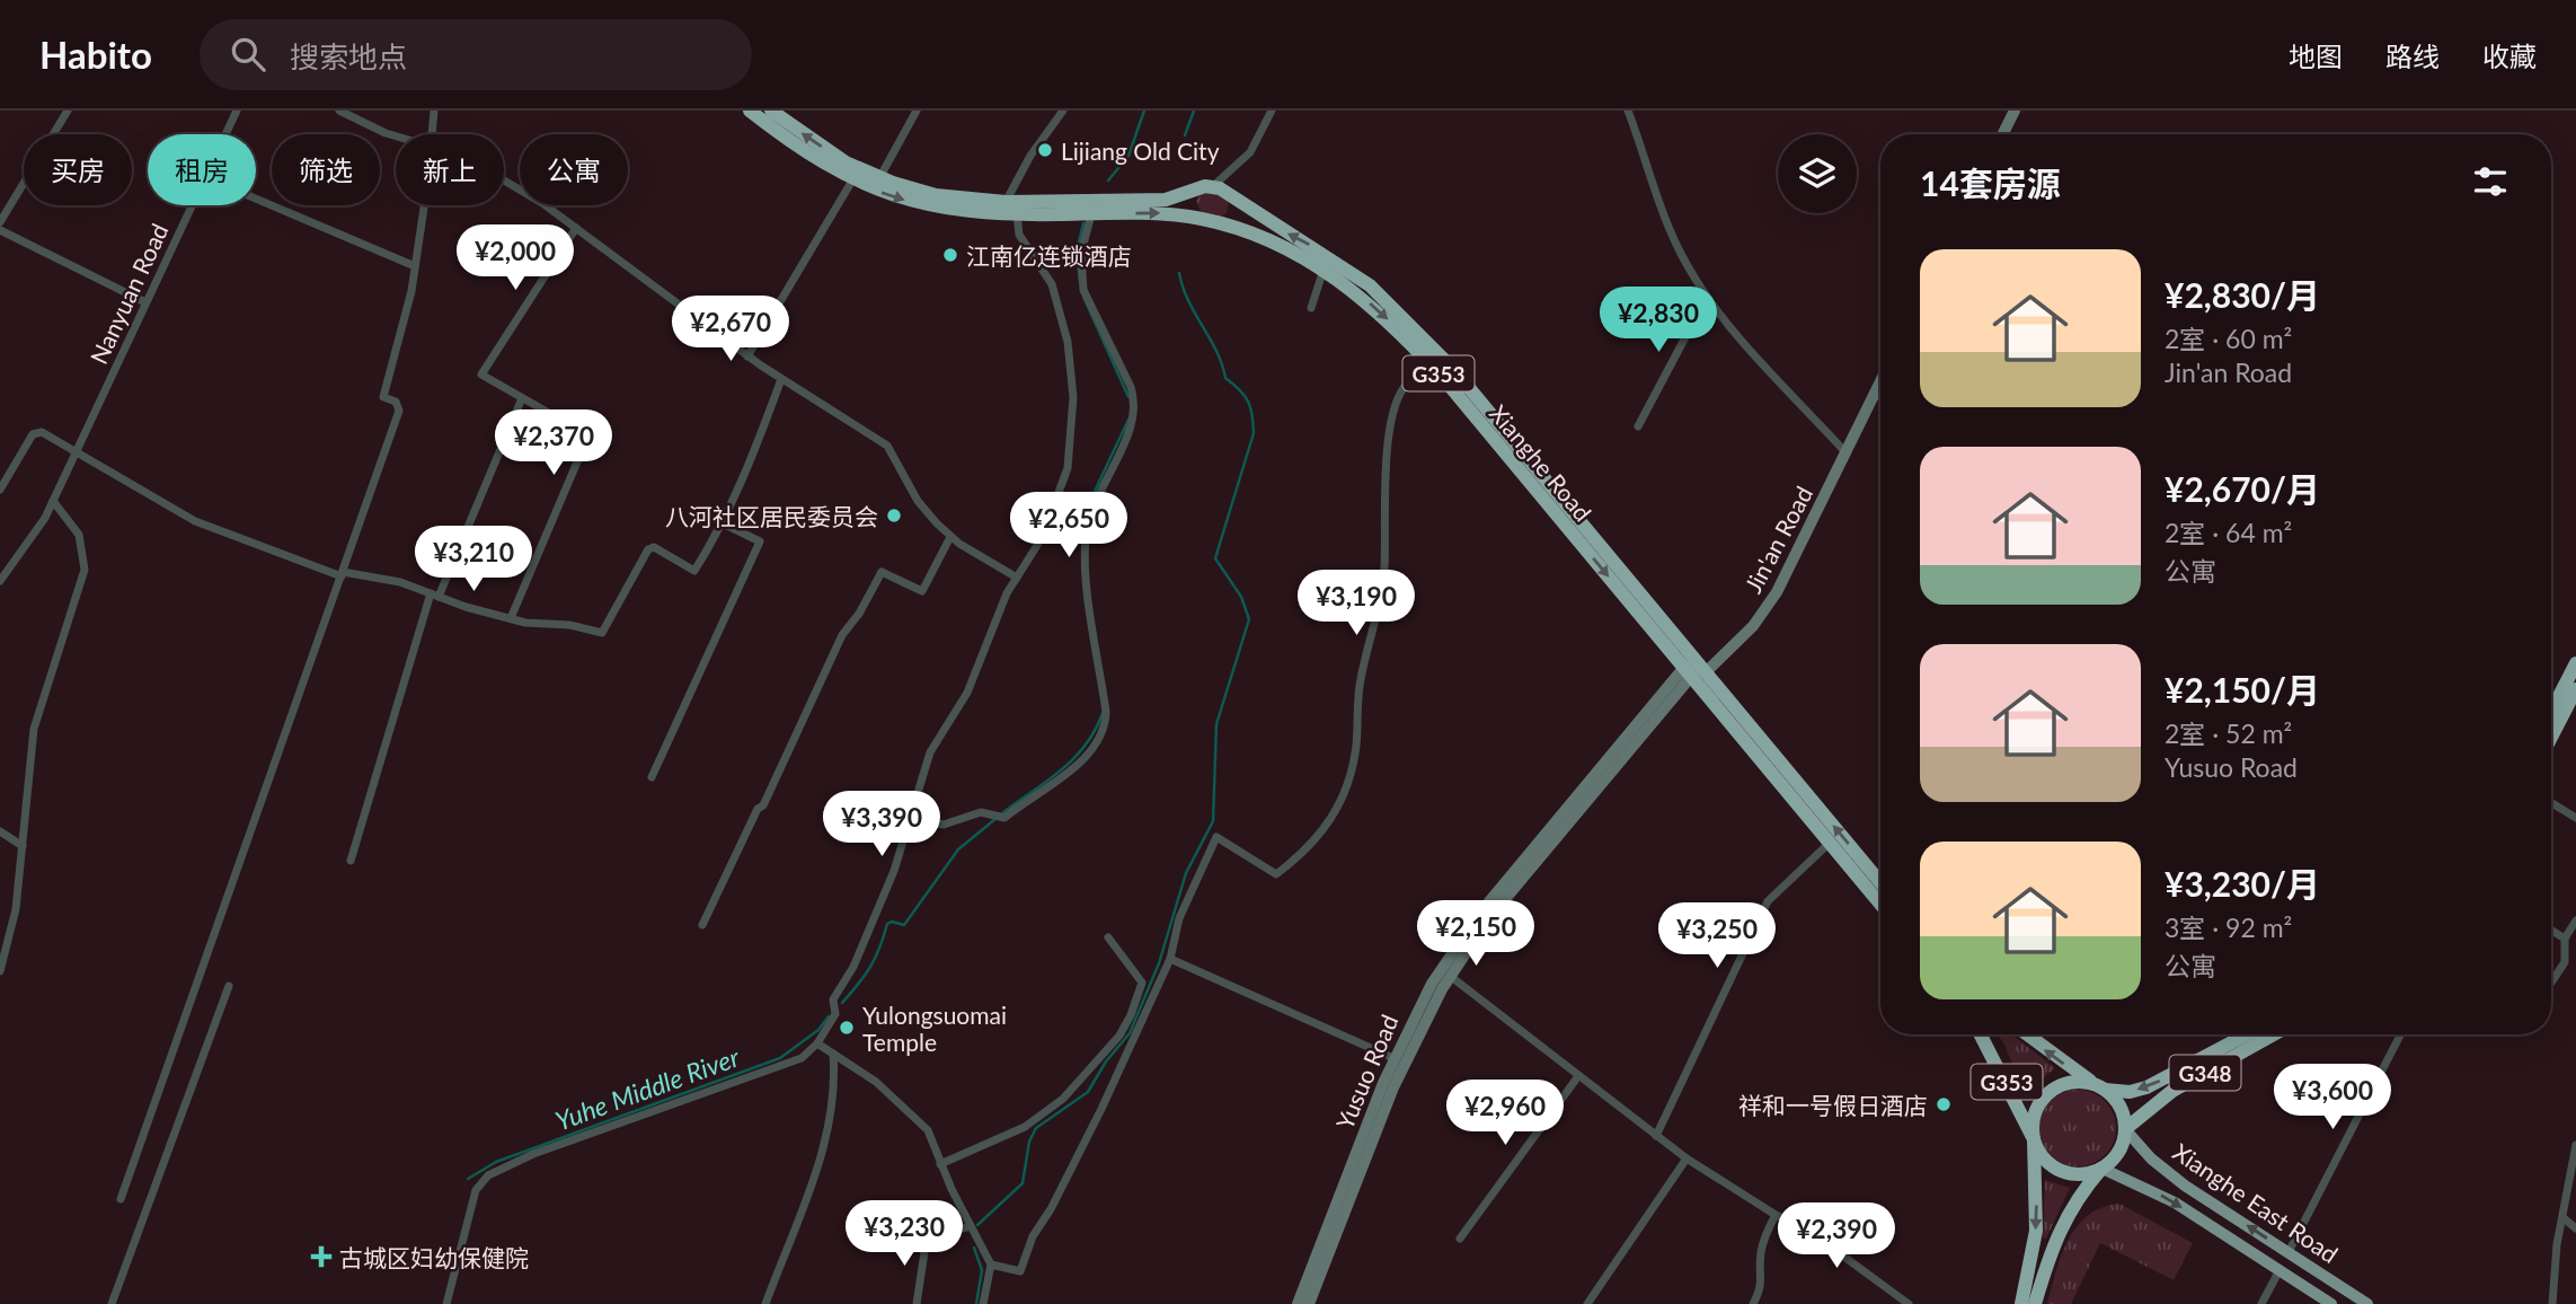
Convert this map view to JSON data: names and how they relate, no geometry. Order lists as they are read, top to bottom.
{
  "streets": {
    "highway": ["G353", "Xianghe Road", "G348"],
    "main road": ["Xianghe East Road"],
    "street": ["Nanyuan Road", "Jin'an Road", "Yusuo Road"]
  },
  "crossings": [
    ["G353", "G348"],
    ["G353", "Xianghe East Road"],
    ["Xianghe Road", "Jin'an Road"],
    ["Xianghe Road", "Yusuo Road"],
    ["Jin'an Road", "Yusuo Road"],
    ["G348", "Xianghe East Road"]
  ],
  "water": ["Yuhe Middle River"],
  "places": {
    "other": [
      "Lijiang Old City",
      "江南亿连锁酒店",
      "八河社区居民委员会",
      "Yulongsuomai Temple",
      "祥和一号假日酒店"
    ],
    "health": ["古城区妇幼保健院"]
  },
  "page": {
    "header": "Habito",
    "search": "搜索地点",
    "nav": ["地图", "路线", "收藏"],
    "chip": [
      "买房",
      "租房",
      "筛选",
      "新上",
      "公寓"
    ],
    "heading": "14套房源",
    "price": [
      "¥2,000",
      "¥2,830",
      "¥2,670",
      "¥2,370",
      "¥2,650",
      "¥3,210",
      "¥3,190",
      "¥3,390",
      "¥2,150",
      "¥3,250",
      "¥3,600",
      "¥2,960",
      "¥3,230",
      "¥2,390"
    ],
    "list": [
      {
        "name": "¥2,830/月",
        "note": "2室 · 60 m² · Jin'an Road"
      },
      {
        "name": "¥2,670/月",
        "note": "2室 · 64 m² · 公寓"
      },
      {
        "name": "¥2,150/月",
        "note": "2室 · 52 m² · Yusuo Road"
      },
      {
        "name": "¥3,230/月",
        "note": "3室 · 92 m² · 公寓"
      }
    ]
  }
}
